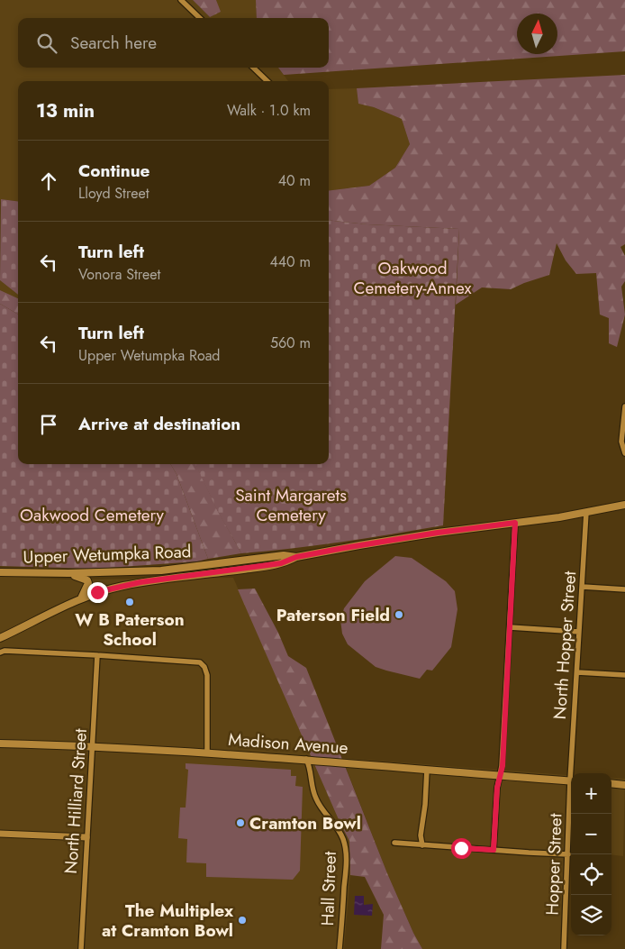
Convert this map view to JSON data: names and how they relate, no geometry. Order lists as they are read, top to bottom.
{
  "streets": {
    "main road": ["Upper Wetumpka Road", "Madison Avenue"],
    "street": [
      "North Hopper Street",
      "North Hilliard Street",
      "Hopper Street",
      "Hall Street"
    ]
  },
  "crossings": [
    ["Upper Wetumpka Road", "North Hopper Street"],
    ["Madison Avenue", "North Hilliard Street"],
    ["Madison Avenue", "Hall Street"]
  ],
  "parks": ["Oakwood Cemetery-Annex", "Saint Margarets Cemetery", "Oakwood Cemetery"],
  "places": [
    "W B Paterson School",
    "Paterson Field",
    "Cramton Bowl",
    "The Multiplex at Cramton Bowl"
  ],
  "north": "top",
  "page": {
    "search": "Search here",
    "heading": ["13 min", "Walk · 1.0 km"],
    "list": [
      ["Continue", "Lloyd Street", "40 m"],
      ["Turn left", "Vonora Street", "440 m"],
      ["Turn left", "Upper Wetumpka Road", "560 m"],
      "Arrive at destination"
    ],
    "map_buttons": ["+", "−"]
  }
}
